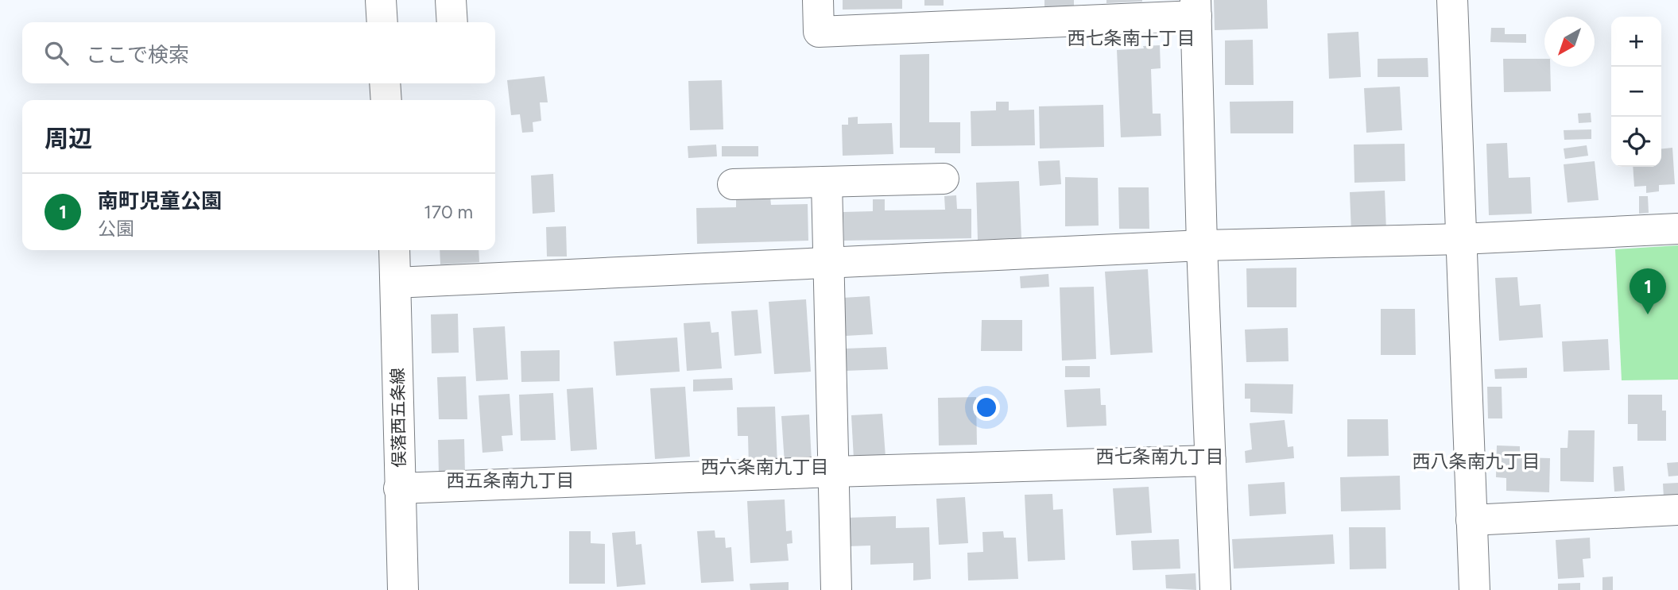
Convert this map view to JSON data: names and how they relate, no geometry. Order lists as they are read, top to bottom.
{
  "streets": {
    "street": ["俣落西五条線"]
  },
  "districts": [
    "西七条南十丁目",
    "西七条南九丁目",
    "西八条南九丁目",
    "西六条南九丁目",
    "西五条南九丁目"
  ],
  "north": "bottom left",
  "page": {
    "map_buttons": ["+", "−"],
    "search": "ここで検索",
    "heading": "周辺",
    "list": [
      {
        "mark": "1",
        "name": "南町児童公園",
        "note": "公園",
        "value": "170 m"
      }
    ],
    "pins": "1"
  }
}
